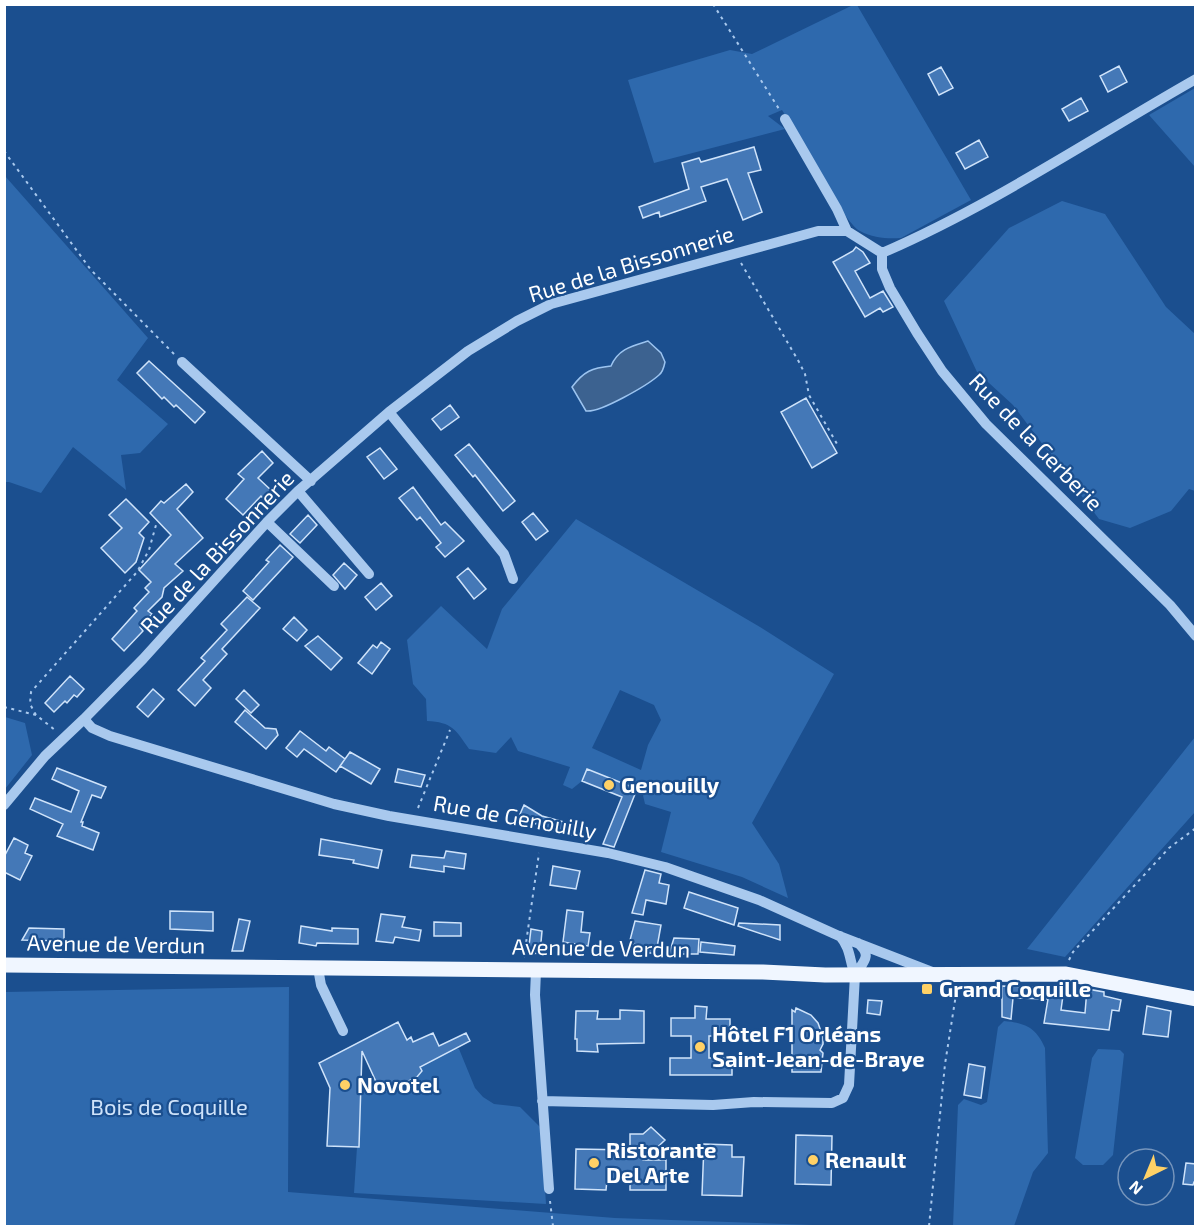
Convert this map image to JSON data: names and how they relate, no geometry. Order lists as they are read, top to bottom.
{
  "streets": {
    "main road": ["Avenue de Verdun"],
    "street": ["Rue de la Bissonnerie", "Rue de la Gerberie", "Rue de Genouilly"]
  },
  "crossings": [
    ["Rue de la Bissonnerie", "Rue de Genouilly"],
    ["Rue de Genouilly", "Avenue de Verdun"]
  ],
  "parks": ["Bois de Coquille"],
  "places": {
    "other": [
      "Genouilly",
      "Hôtel F1 Orléans Saint-Jean-de-Braye",
      "Novotel",
      "Renault",
      "Ristorante Del Arte"
    ],
    "transit": ["Grand Coquille"]
  },
  "north": "bottom left"
}
